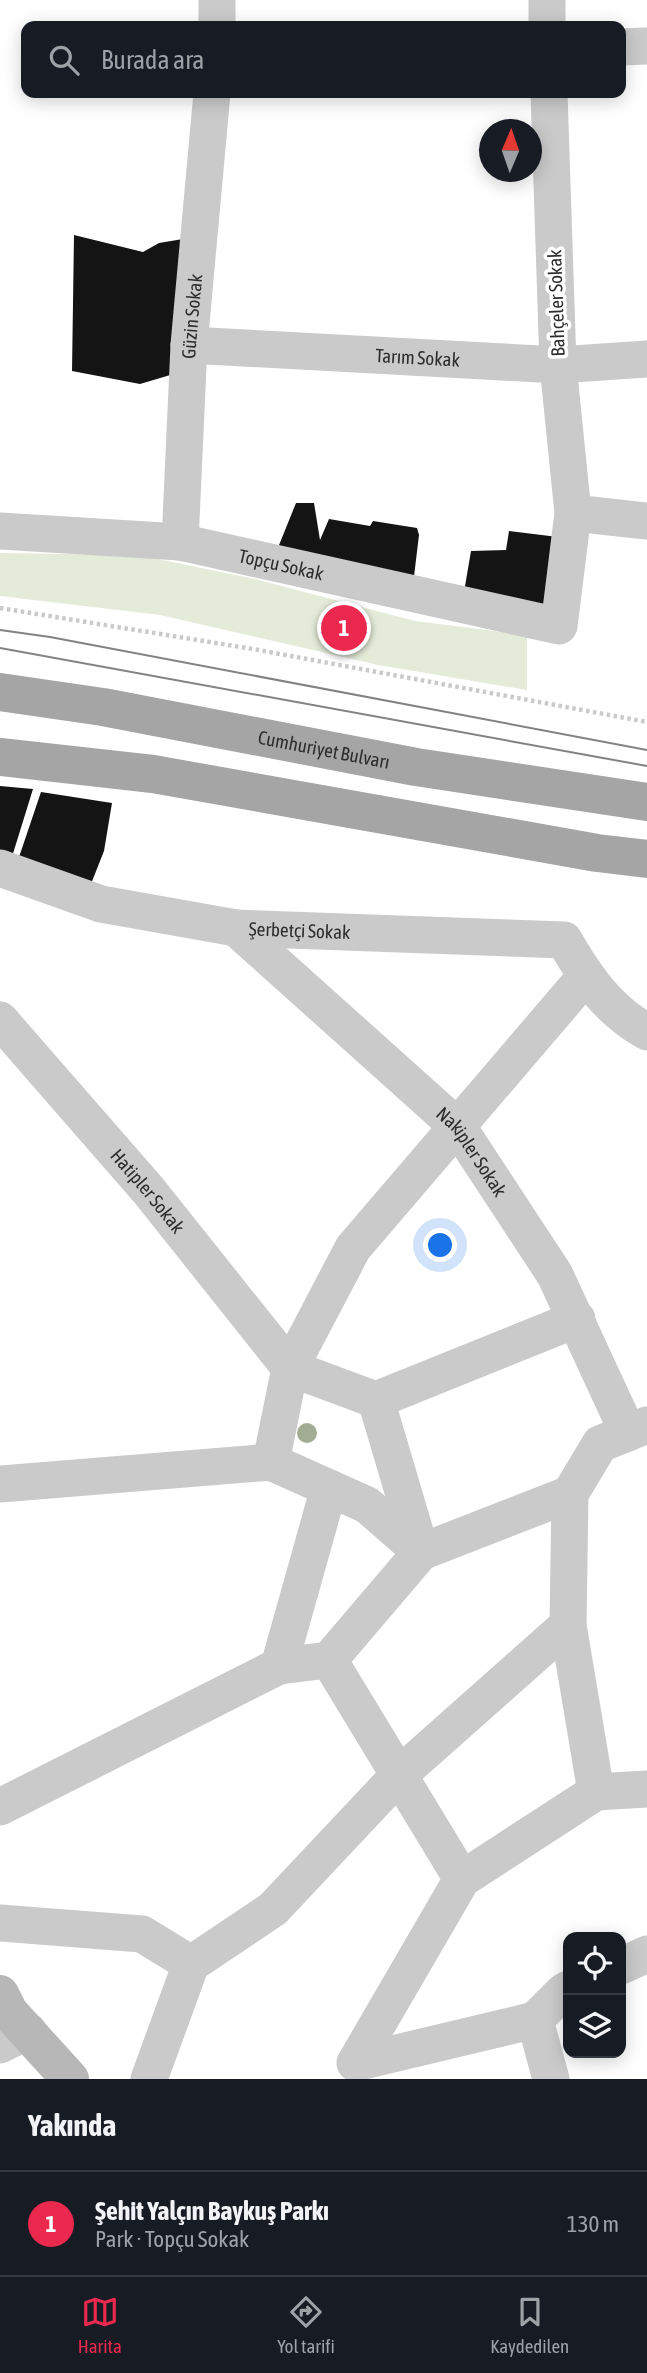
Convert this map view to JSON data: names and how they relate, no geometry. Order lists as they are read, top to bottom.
{
  "streets": {
    "main road": ["Cumhuriyet Bulvarı"],
    "street": [
      "Bahçeler Sokak",
      "Güzin Sokak",
      "Tarım Sokak",
      "Topçu Sokak",
      "Şerbetçi Sokak",
      "Nakipler Sokak",
      "Hatipler Sokak"
    ]
  },
  "crossings": [
    ["Bahçeler Sokak", "Tarım Sokak"],
    ["Bahçeler Sokak", "Topçu Sokak"],
    ["Güzin Sokak", "Tarım Sokak"],
    ["Güzin Sokak", "Topçu Sokak"],
    ["Şerbetçi Sokak", "Nakipler Sokak"]
  ],
  "north": "top",
  "page": {
    "search": "Burada ara",
    "pins": "1",
    "heading": "Yakında",
    "list": [
      {
        "mark": "1",
        "name": "Şehit Yalçın Baykuş Parkı",
        "note": "Park · Topçu Sokak",
        "value": "130 m"
      }
    ],
    "nav": ["Harita", "Yol tarifi", "Kaydedilen"]
  }
}
